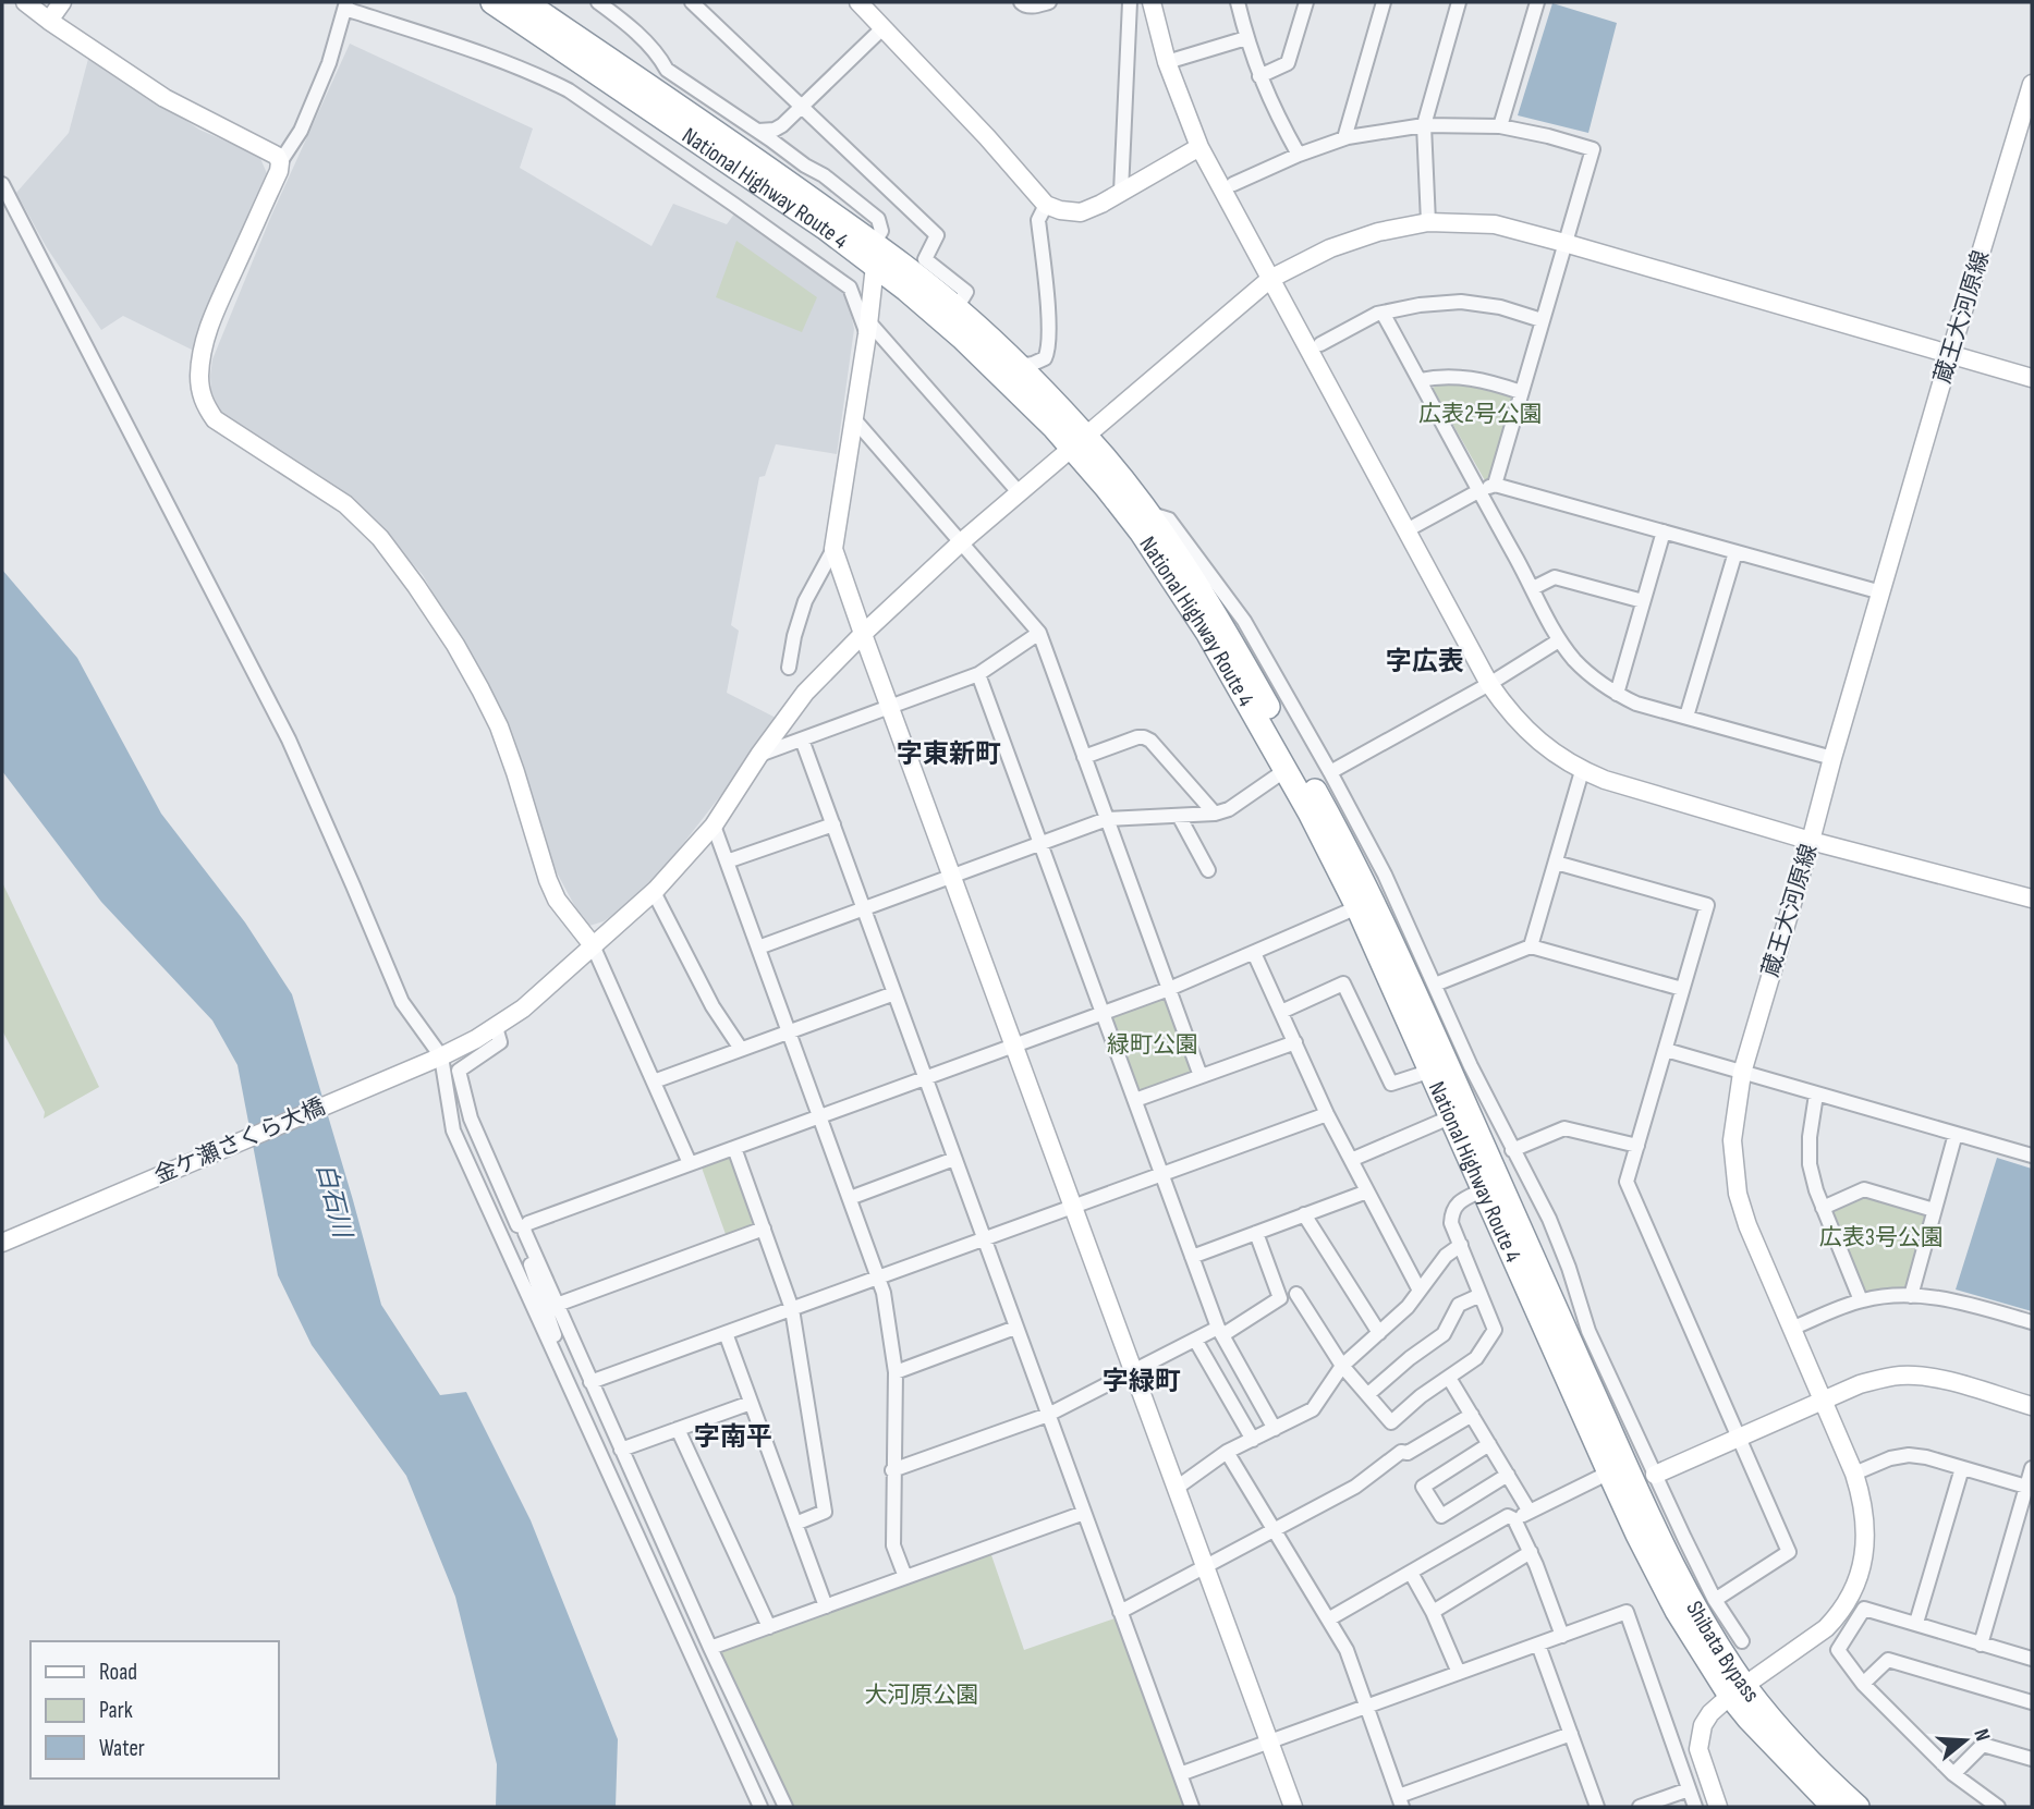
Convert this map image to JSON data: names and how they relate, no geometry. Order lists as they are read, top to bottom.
{
  "streets": {
    "highway": ["National Highway Route 4", "Shibata Bypass"],
    "street": ["蔵王大河原線", "金ケ瀬さくら大橋"]
  },
  "crossings": [
    ["National Highway Route 4", "金ケ瀬さくら大橋"],
    ["National Highway Route 4", "Shibata Bypass"],
    ["蔵王大河原線", "金ケ瀬さくら大橋"],
    ["蔵王大河原線", "Shibata Bypass"]
  ],
  "districts": [
    "字広表",
    "字東新町",
    "字緑町",
    "字南平"
  ],
  "water": ["白石川"],
  "parks": [
    "広表2号公園",
    "緑町公園",
    "広表3号公園",
    "大河原公園"
  ],
  "legend": ["Road", "Park", "Water"],
  "north": "right"
}
